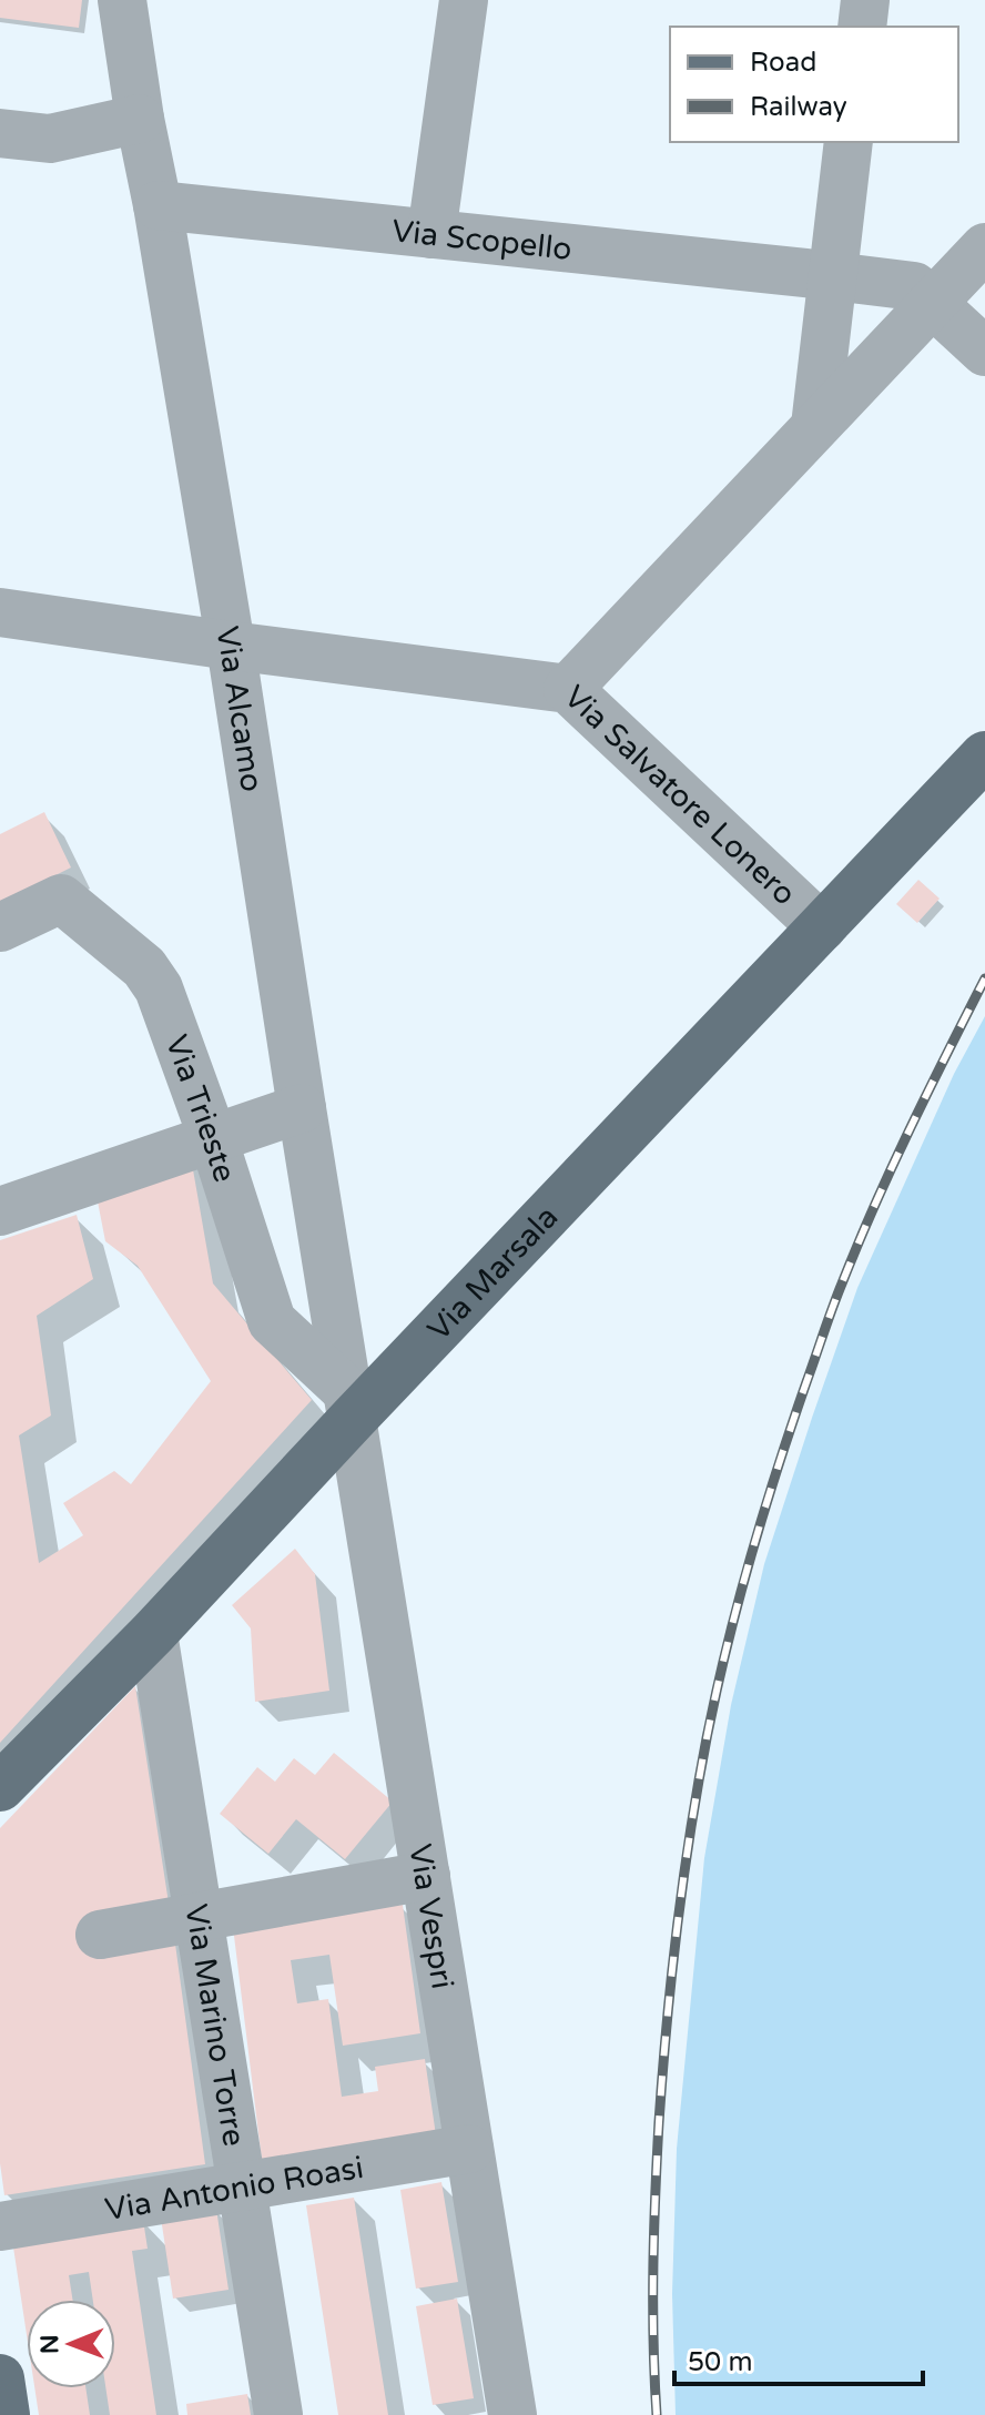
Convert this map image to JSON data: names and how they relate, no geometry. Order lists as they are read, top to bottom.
{
  "streets": {
    "main road": ["Via Marsala"],
    "street": [
      "Via Scopello",
      "Via Alcamo",
      "Via Salvatore Lonero",
      "Via Trieste",
      "Via Vespri",
      "Via Marino Torre",
      "Via Antonio Roasi"
    ]
  },
  "crossings": [
    ["Via Scopello", "Via Alcamo"],
    ["Via Alcamo", "Via Salvatore Lonero"],
    ["Via Alcamo", "Via Trieste"],
    ["Via Alcamo", "Via Marsala"],
    ["Via Alcamo", "Via Vespri"],
    ["Via Salvatore Lonero", "Via Marsala"],
    ["Via Trieste", "Via Marsala"],
    ["Via Trieste", "Via Vespri"],
    ["Via Marsala", "Via Vespri"],
    ["Via Marsala", "Via Marino Torre"],
    ["Via Vespri", "Via Antonio Roasi"],
    ["Via Marino Torre", "Via Antonio Roasi"]
  ],
  "legend": ["Road", "Railway"],
  "scale_bar": "50 m",
  "north": "left"
}
